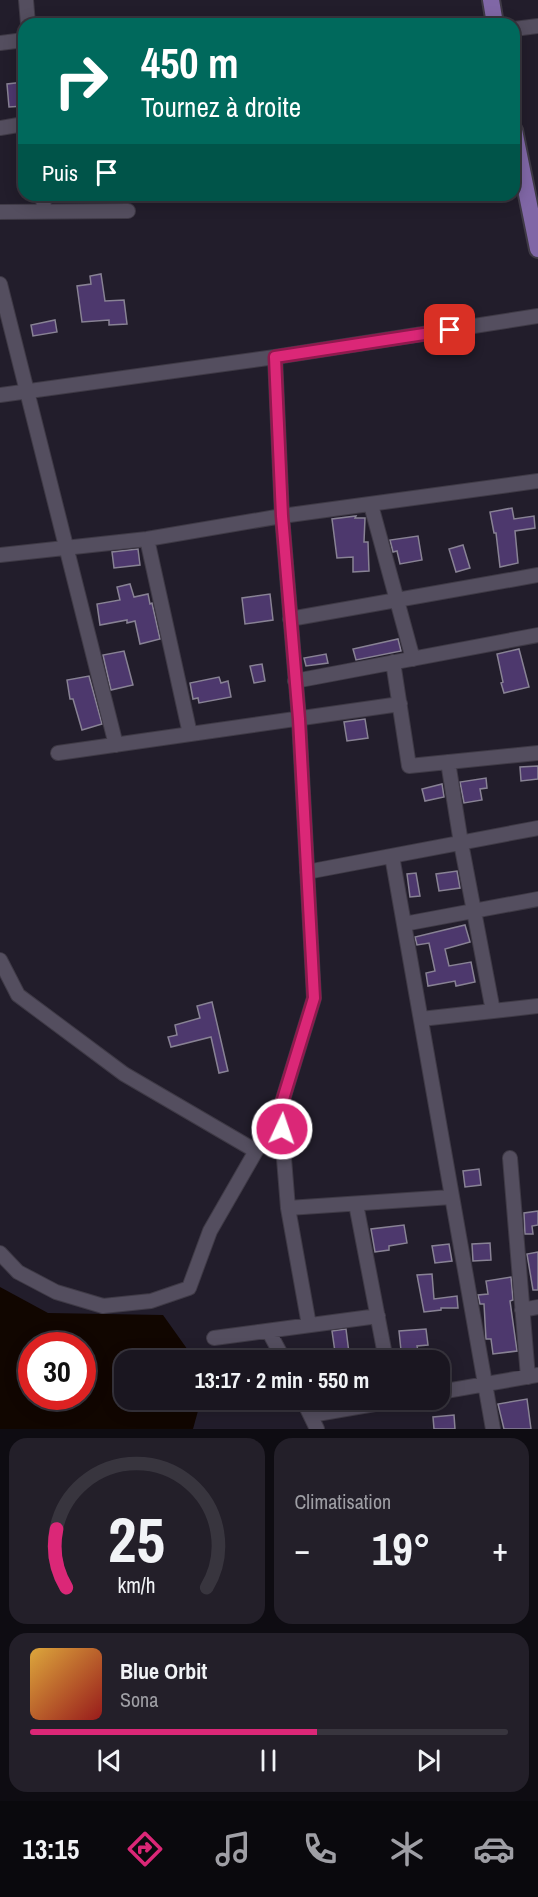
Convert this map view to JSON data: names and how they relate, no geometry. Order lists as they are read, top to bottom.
{
  "page": {
    "turn": ["450 m", "Tournez à droite"],
    "then": "Puis",
    "limit": "30",
    "trip": "13:17 · 2 min · 550 m",
    "tile": "Climatisation",
    "heat": ["−", "19°", "+"],
    "song": ["Blue Orbit", "Sona"],
    "tabs": "13:15",
    "gauge": ["25", "km/h"]
  }
}
